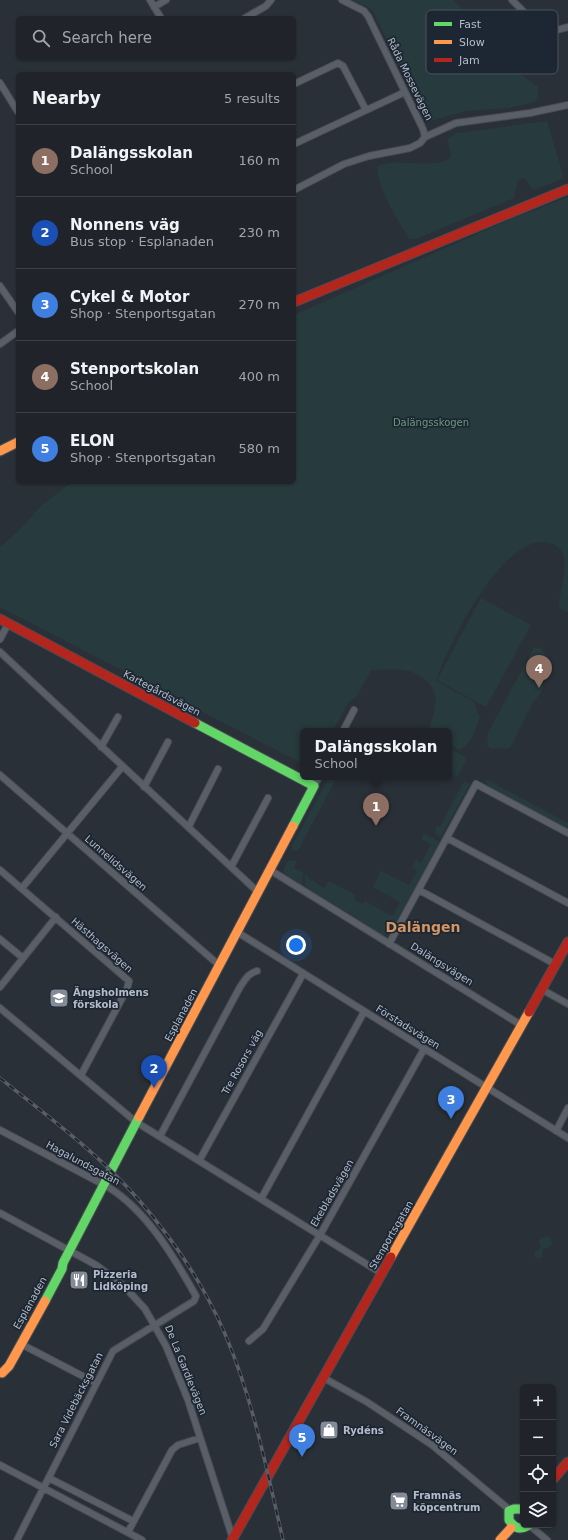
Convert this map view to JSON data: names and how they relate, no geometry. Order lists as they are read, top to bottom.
{
  "streets": {
    "street": [
      "Råda Mossevägen",
      "Kartegårdsvägen",
      "Lunnelidsvägen",
      "Hästhagsvägen",
      "Dalängsvägen",
      "Esplanaden",
      "Förstadsvägen",
      "Tre Rosors väg",
      "Hagalundsgatan",
      "Ekebladsvägen",
      "Stenportsgatan",
      "De La Gardievägen",
      "Sara Videbäcksgatan",
      "Framnäsvägen"
    ]
  },
  "crossings": [
    ["Kartegårdsvägen", "Esplanaden"],
    ["Lunnelidsvägen", "Esplanaden"],
    ["Dalängsvägen", "Esplanaden"],
    ["Dalängsvägen", "Stenportsgatan"],
    ["Esplanaden", "Förstadsvägen"],
    ["Esplanaden", "Hagalundsgatan"],
    ["Esplanaden", "De La Gardievägen"],
    ["Förstadsvägen", "Tre Rosors väg"],
    ["Förstadsvägen", "Ekebladsvägen"],
    ["Förstadsvägen", "Stenportsgatan"],
    ["Hagalundsgatan", "Sara Videbäcksgatan"],
    ["Stenportsgatan", "De La Gardievägen"],
    ["Stenportsgatan", "Framnäsvägen"],
    ["De La Gardievägen", "Sara Videbäcksgatan"]
  ],
  "districts": ["Dalängen"],
  "parks": ["Dalängsskogen"],
  "places": {
    "school or university": ["Ängsholmens förskola"],
    "restaurant": ["Pizzeria Lidköping"],
    "shop": ["Rydéns"],
    "supermarket": ["Framnäs köpcentrum"]
  },
  "legend": ["Fast", "Slow", "Jam"],
  "page": {
    "search": "Search here",
    "heading": ["Nearby", "5 results"],
    "list": [
      {
        "mark": "1",
        "name": "Dalängsskolan",
        "note": "School",
        "value": "160 m"
      },
      {
        "mark": "2",
        "name": "Nonnens väg",
        "note": "Bus stop · Esplanaden",
        "value": "230 m"
      },
      {
        "mark": "3",
        "name": "Cykel & Motor",
        "note": "Shop · Stenportsgatan",
        "value": "270 m"
      },
      {
        "mark": "4",
        "name": "Stenportskolan",
        "note": "School",
        "value": "400 m"
      },
      {
        "mark": "5",
        "name": "ELON",
        "note": "Shop · Stenportsgatan",
        "value": "580 m"
      }
    ],
    "pins": [
      "4",
      "1",
      "2",
      "3",
      "5"
    ],
    "popup": ["Dalängsskolan", "School"],
    "map_buttons": ["+", "−"]
  }
}
